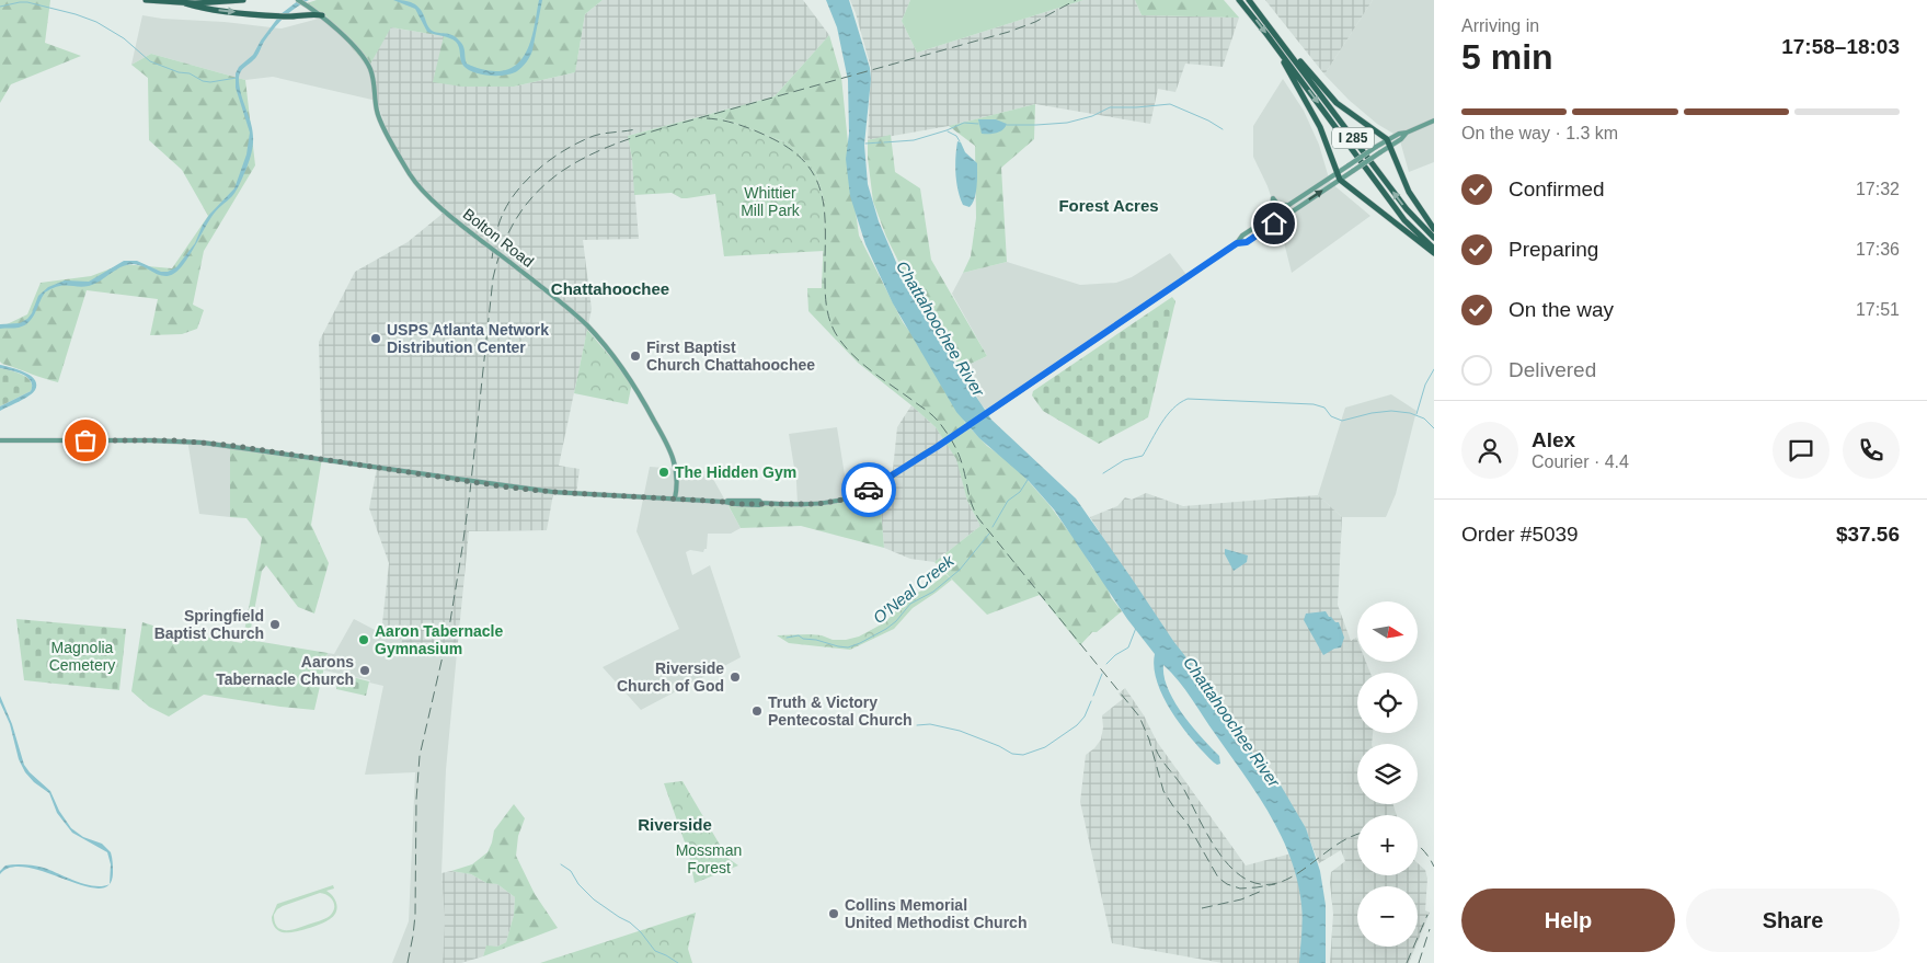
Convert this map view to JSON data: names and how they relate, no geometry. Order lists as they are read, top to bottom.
{
  "streets": {
    "highway": ["I 285"],
    "main road": ["Bolton Road"]
  },
  "districts": ["Forest Acres", "Chattahoochee", "Riverside"],
  "water": ["Chattahoochee River", "O'Neal Creek"],
  "parks": ["Whittier Mill Park", "Magnolia Cemetery", "Mossman Forest"],
  "places": [
    "USPS Atlanta Network Distribution Center",
    "First Baptist Church Chattahoochee",
    "The Hidden Gym",
    "Springfield Baptist Church",
    "Aaron Tabernacle Gymnasium",
    "Aarons Tabernacle Church",
    "Riverside Church of God",
    "Truth & Victory Pentecostal Church",
    "Collins Memorial United Methodist Church"
  ],
  "north": "right",
  "page": {
    "heading": ["5 min", "Arriving in", "17:58–18:03"],
    "panel": [
      "Alex",
      "Courier · 4.4",
      "Order #5039",
      "$37.56"
    ],
    "bar": "On the way · 1.3 km",
    "list": [
      ["Confirmed", "17:32"],
      ["Preparing", "17:36"],
      ["On the way", "17:51"],
      "Delivered"
    ],
    "map_buttons": ["+", "−"],
    "buttons": ["Help", "Share"]
  }
}
